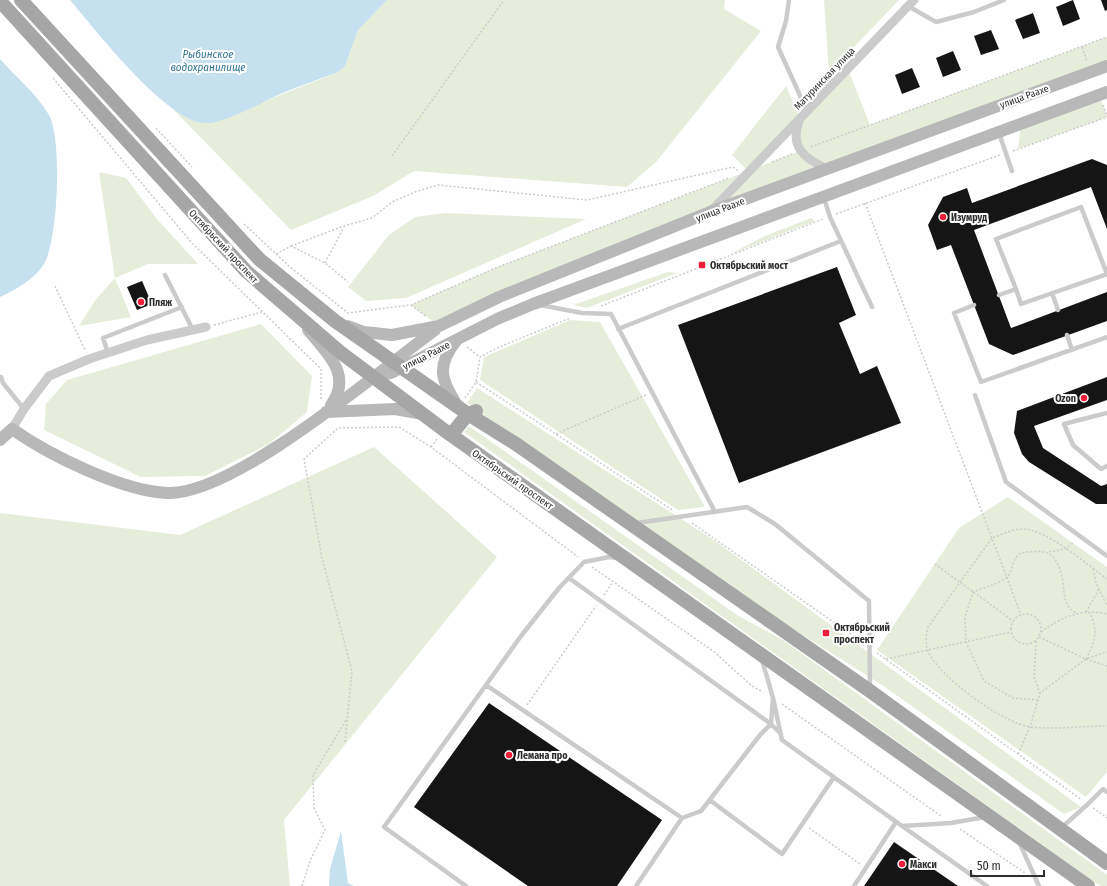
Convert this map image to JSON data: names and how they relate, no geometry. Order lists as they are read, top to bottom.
{
  "streets": {
    "main road": ["улица Раахе", "Октябрьский проспект"],
    "street": ["Матуринская улица"]
  },
  "crossings": [
    ["Матуринская улица", "улица Раахе"],
    ["улица Раахе", "Октябрьский проспект"]
  ],
  "water": ["Рыбинское водохранилище"],
  "places": {
    "other": [
      "Изумруд",
      "Пляж",
      "Ozon",
      "Лемана про",
      "Макси"
    ],
    "transit": ["Октябрьский мост", "Октябрьский проспект"]
  },
  "scale_bar": "50 m"
}
